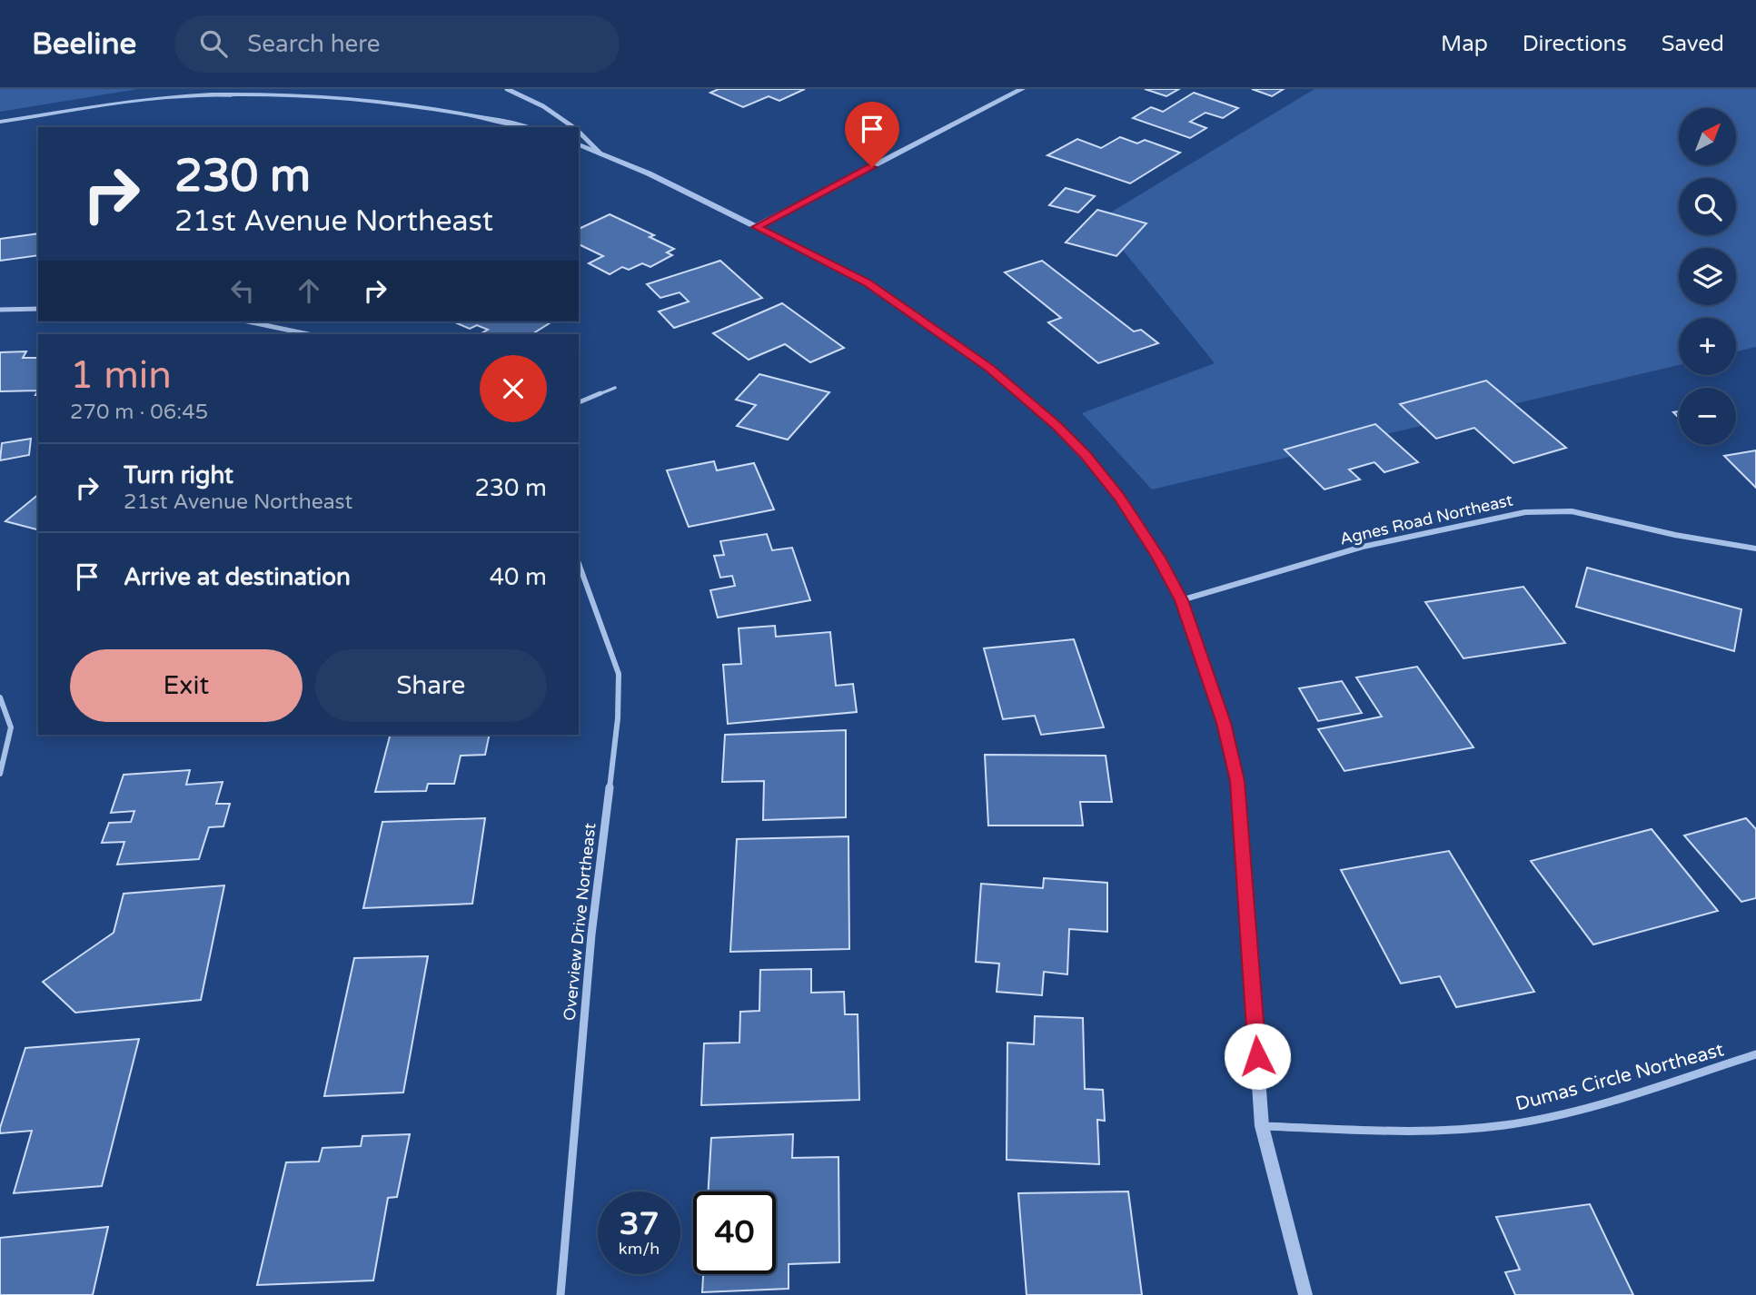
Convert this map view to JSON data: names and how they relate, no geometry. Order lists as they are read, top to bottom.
{
  "streets": {
    "street": ["Agnes Road Northeast", "Overview Drive Northeast", "Dumas Circle Northeast"]
  },
  "north": "top right",
  "page": {
    "header": "Beeline",
    "search": "Search here",
    "nav": ["Map", "Directions", "Saved"],
    "map_buttons": ["+", "−"],
    "turn": ["230 m", "21st Avenue Northeast"],
    "heading": ["1 min", "270 m · 06:45"],
    "list": [
      {
        "name": "Turn right",
        "note": "21st Avenue Northeast",
        "value": "230 m"
      },
      {
        "name": "Arrive at destination",
        "value": "40 m"
      }
    ],
    "buttons": ["Exit", "Share"],
    "speed": "37 km/h",
    "limit": "40"
  }
}
